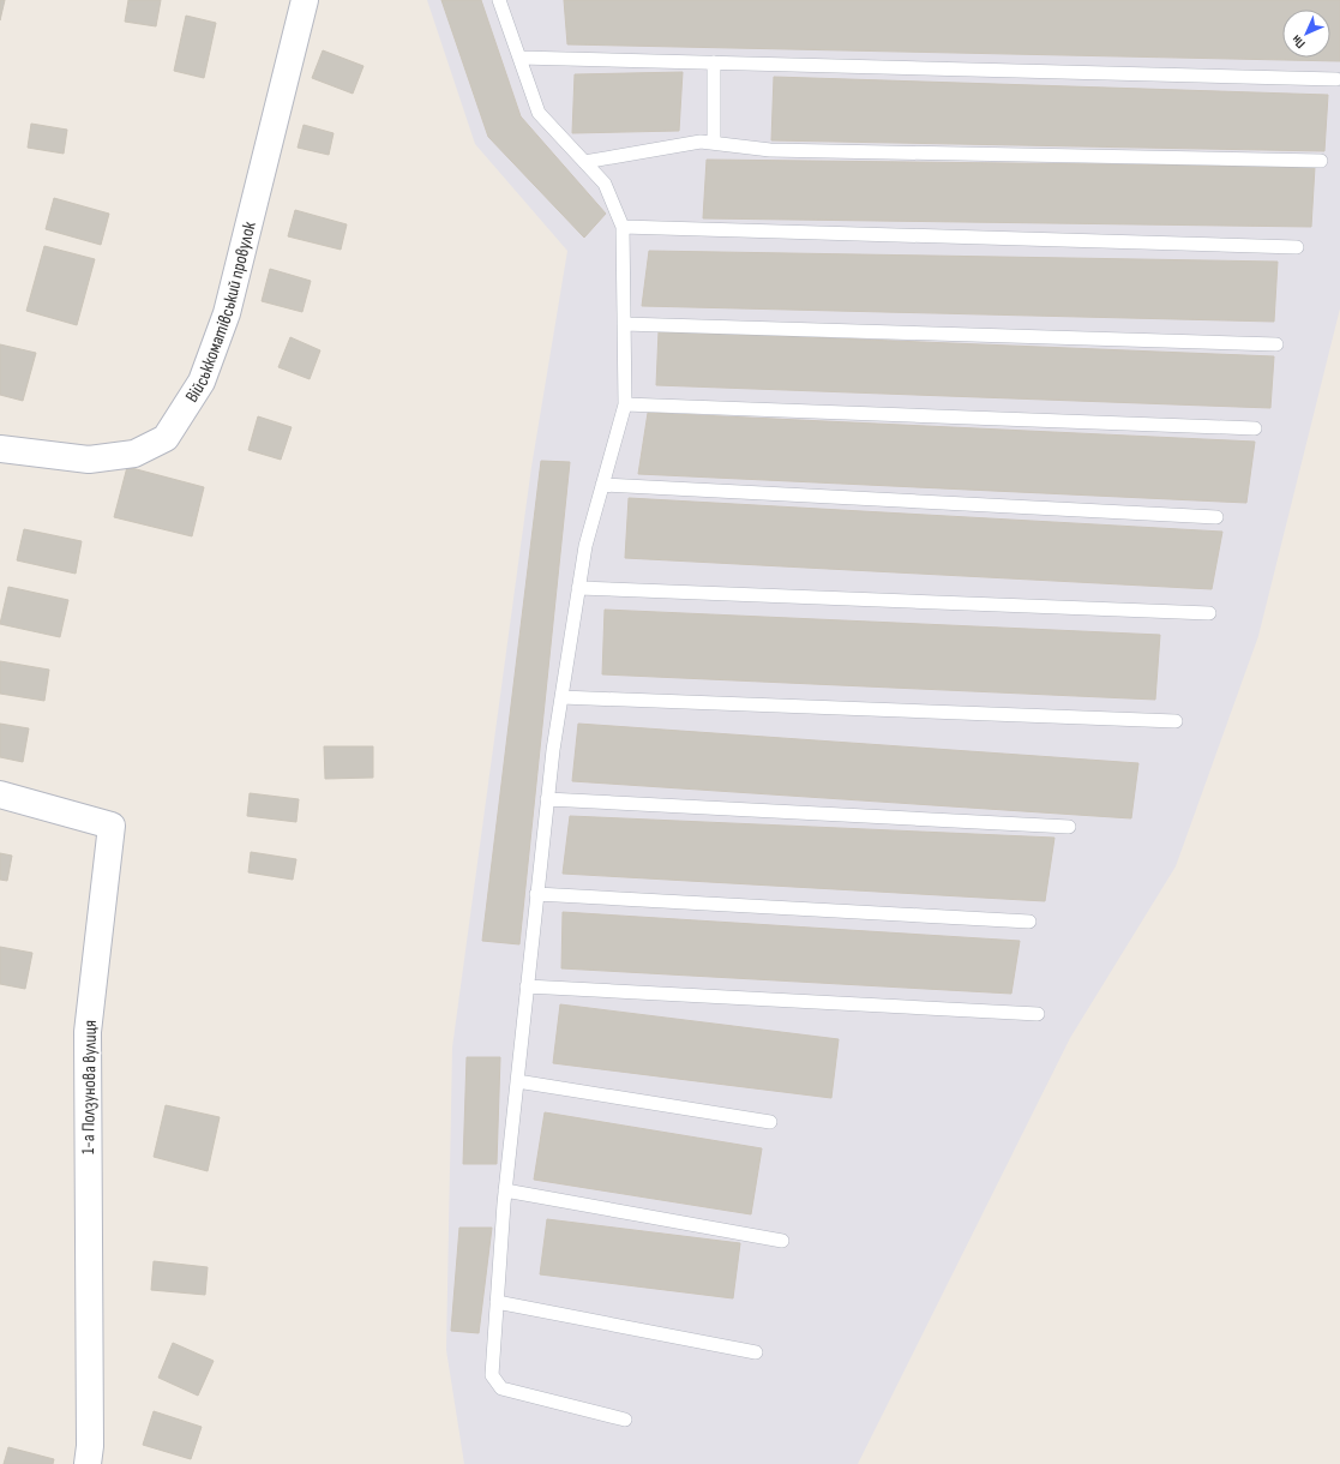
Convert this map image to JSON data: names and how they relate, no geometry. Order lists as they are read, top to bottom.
{
  "streets": {
    "street": ["Військкоматівський провулок", "1-а Ползунова вулиця"]
  },
  "north": "bottom left"
}
